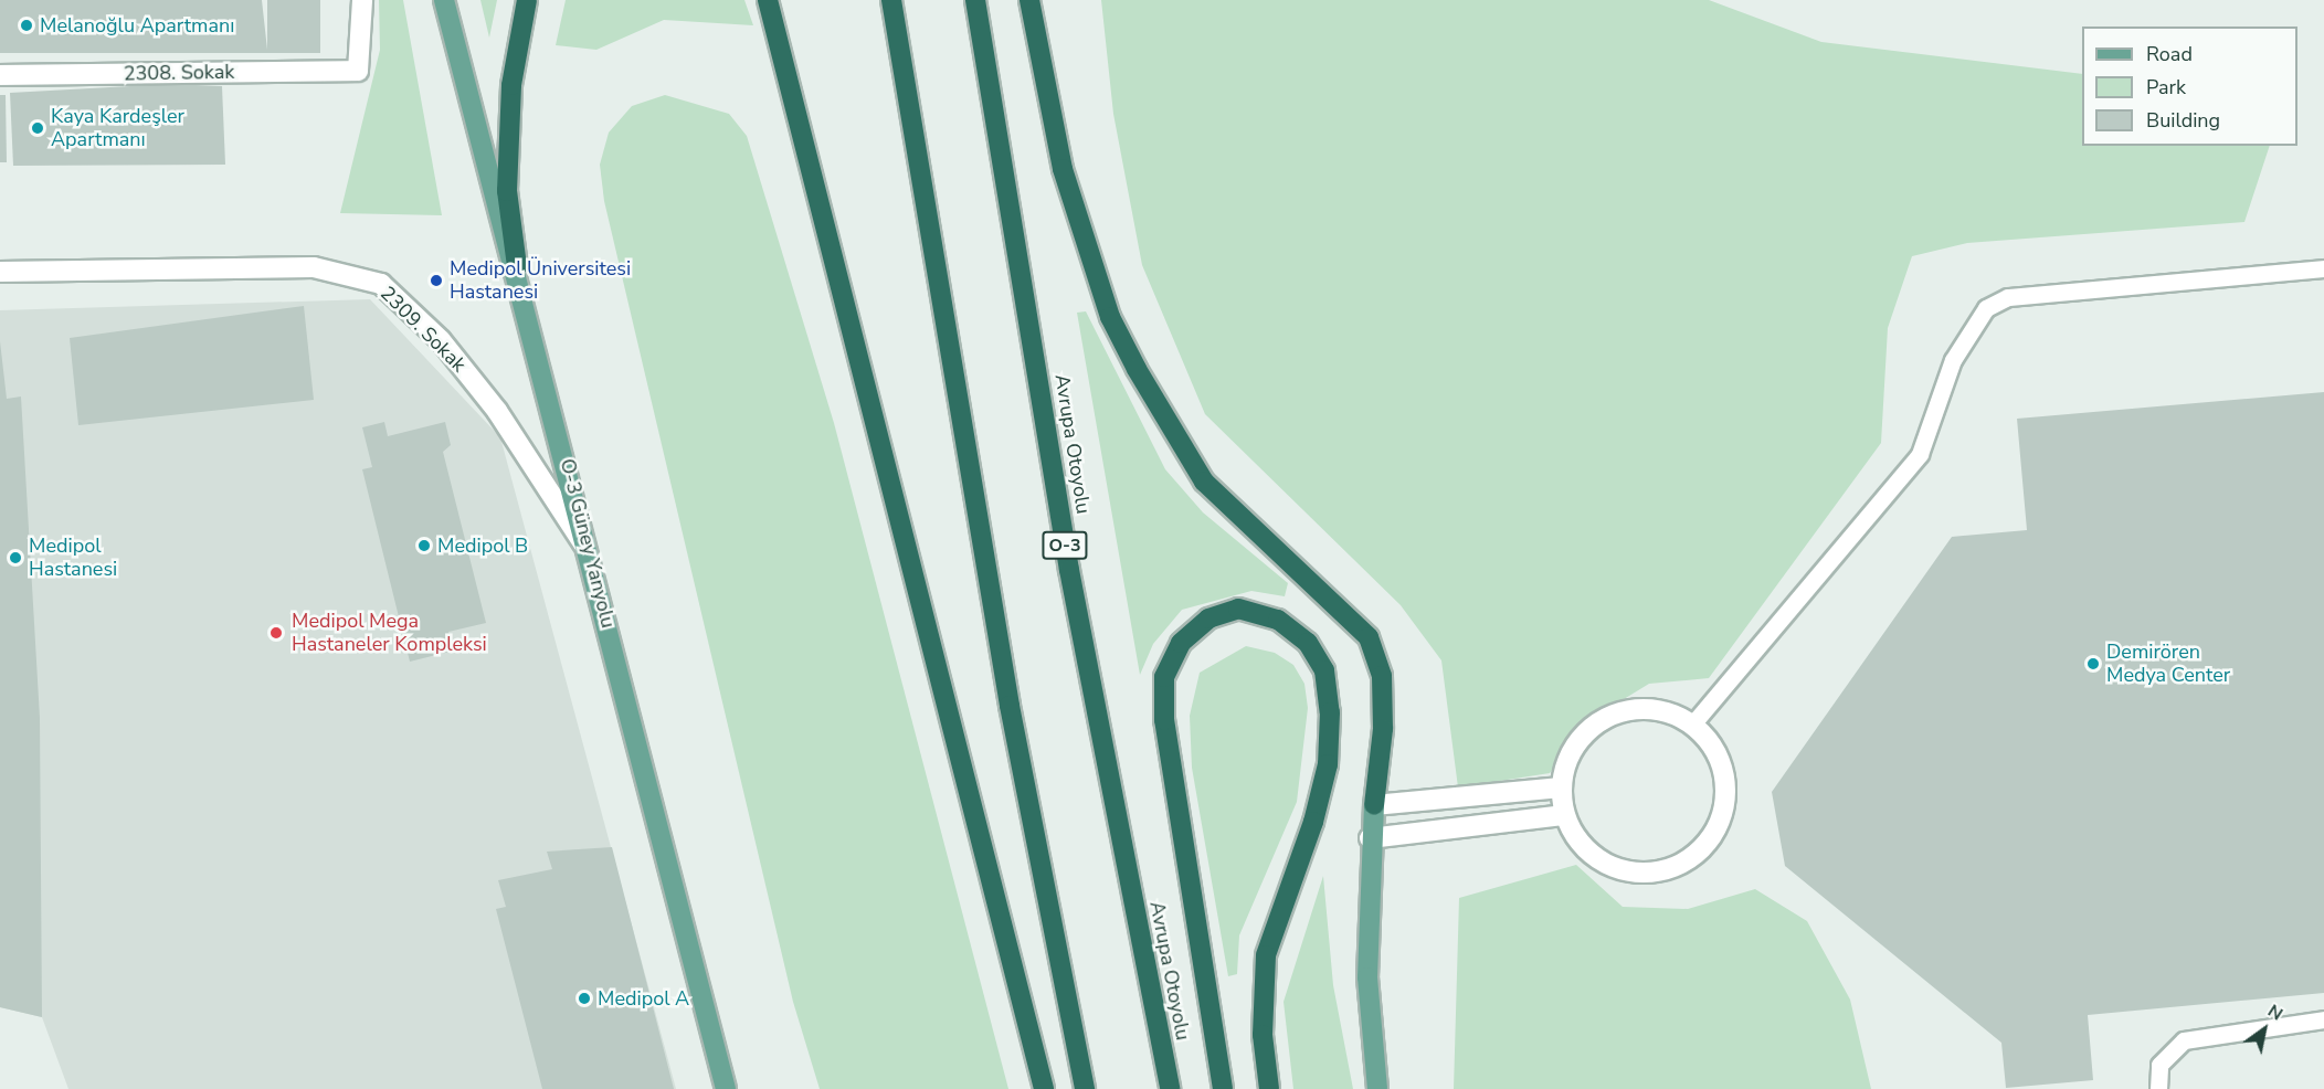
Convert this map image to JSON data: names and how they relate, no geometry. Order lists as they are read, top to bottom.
{
  "streets": {
    "highway": ["Avrupa Otoyolu", "O-3"],
    "main road": ["O-3 Güney Yanyolu"],
    "street": ["2308. Sokak", "2309. Sokak"]
  },
  "crossings": [
    ["2309. Sokak", "O-3 Güney Yanyolu"]
  ],
  "places": [
    "Melanoğlu Apartmanı",
    "Kaya Kardeşler Apartmanı",
    "Medipol Üniversitesi Hastanesi",
    "Medipol B",
    "Medipol Hastanesi",
    "Medipol Mega Hastaneler Kompleksi",
    "Demirören Medya Center",
    "Medipol A"
  ],
  "legend": ["Road", "Park", "Building"],
  "north": "top right"
}
